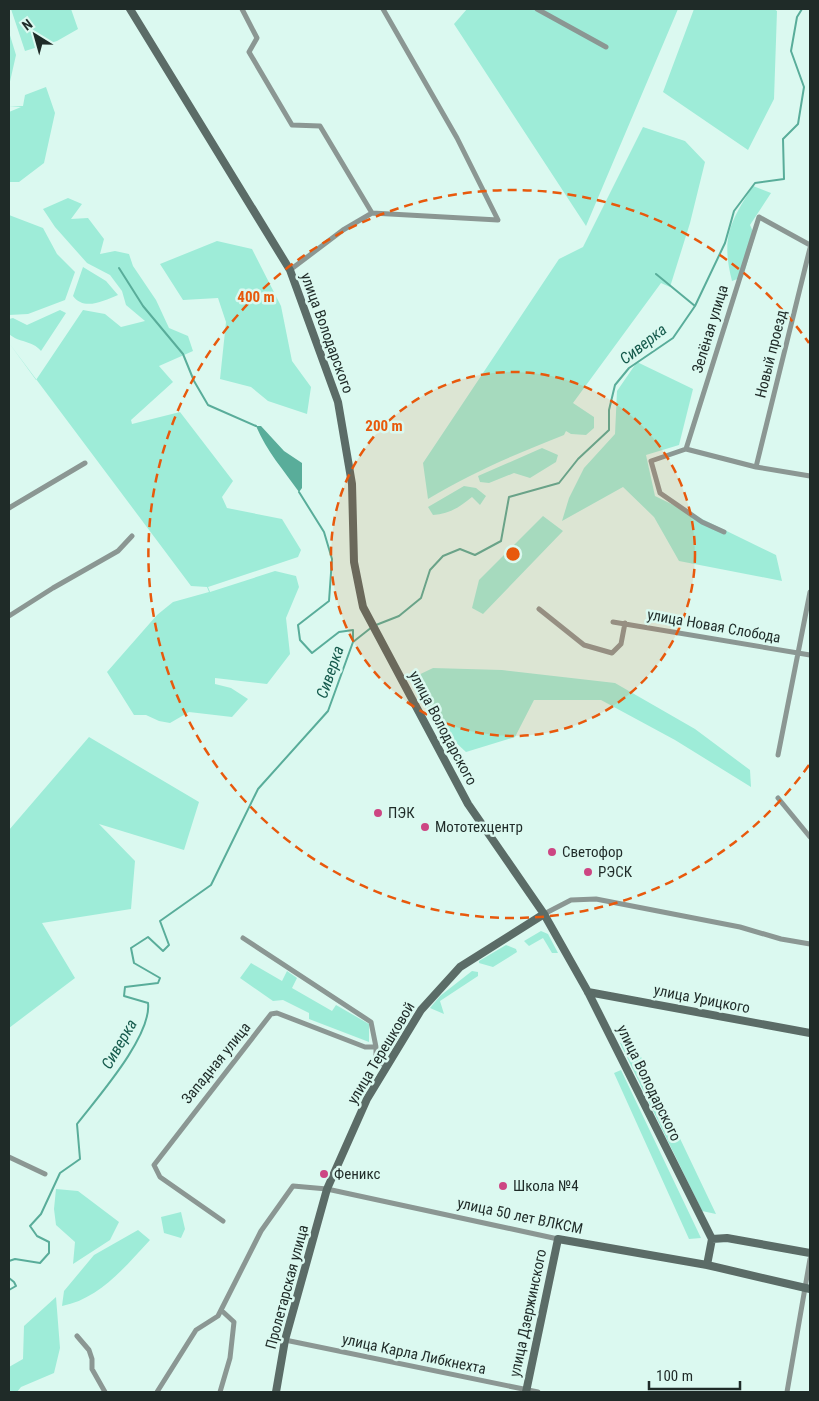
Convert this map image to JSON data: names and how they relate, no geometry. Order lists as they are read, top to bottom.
{
  "streets": {
    "main road": [
      "улица Володарского",
      "улица Урицкого",
      "улица Терешковой",
      "улица 50 лет ВЛКСМ",
      "Пролетарская улица",
      "улица Дзержинского"
    ],
    "street": [
      "Зелёная улица",
      "Новый проезд",
      "улица Новая Слобода",
      "Западная улица",
      "улица Карла Либкнехта"
    ]
  },
  "crossings": [
    ["Зелёная улица", "Новый проезд"],
    ["улица Володарского", "улица Урицкого"],
    ["улица Володарского", "улица Терешковой"],
    ["улица Терешковой", "улица 50 лет ВЛКСМ"],
    ["улица Терешковой", "Пролетарская улица"],
    ["улица 50 лет ВЛКСМ", "Пролетарская улица"],
    ["улица 50 лет ВЛКСМ", "улица Дзержинского"],
    ["Пролетарская улица", "улица Карла Либкнехта"],
    ["улица Дзержинского", "улица Карла Либкнехта"]
  ],
  "water": ["Сиверка"],
  "places": [
    "ПЭК",
    "Мототехцентр",
    "Светофор",
    "РЭСК",
    "Феникс",
    "Школа №4"
  ],
  "scale_bar": "100 m",
  "north": "top left",
  "rings": ["400 m", "200 m"]
}
